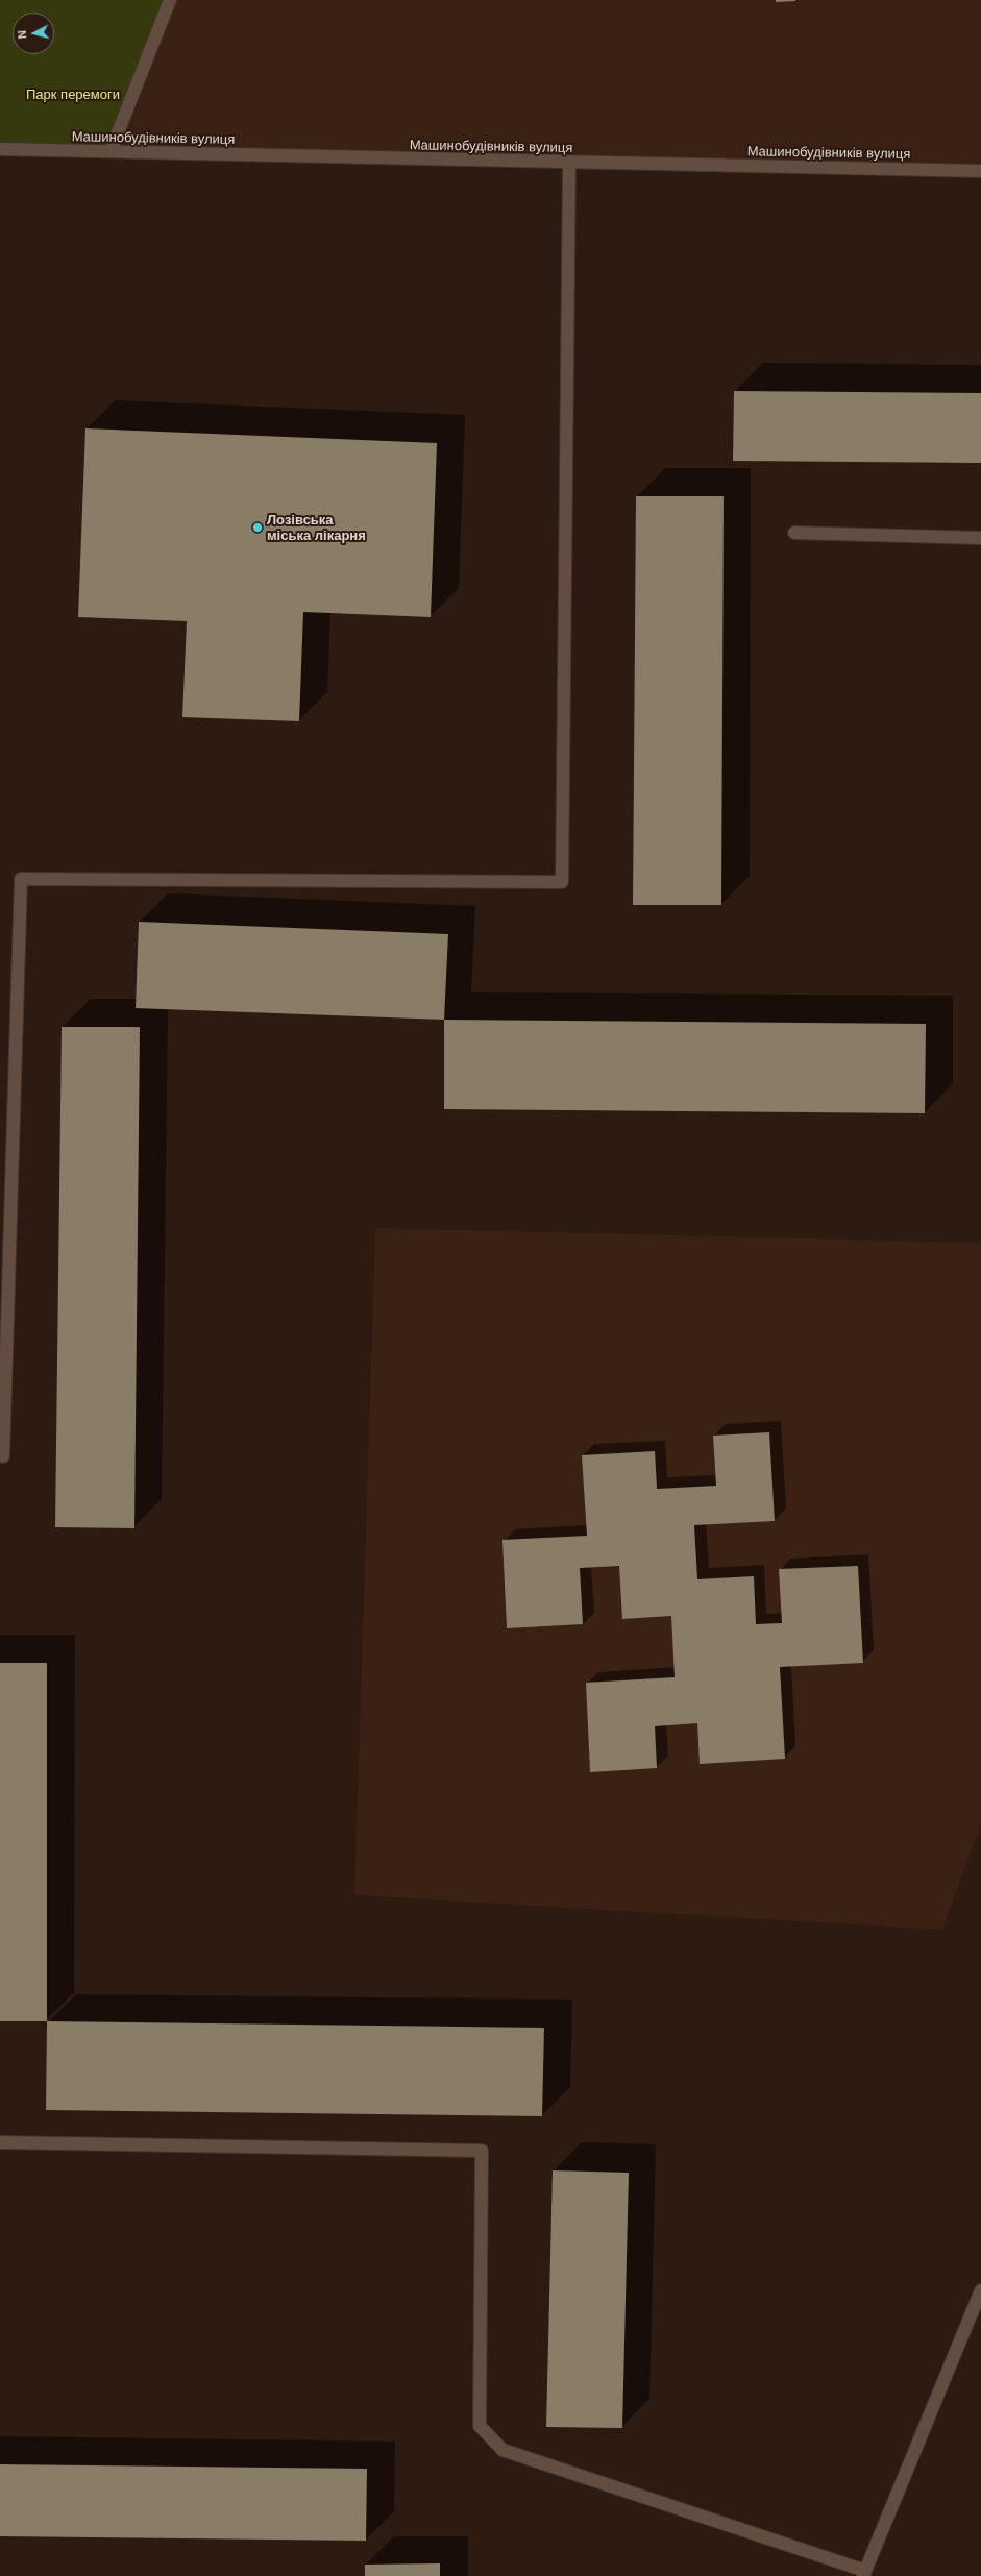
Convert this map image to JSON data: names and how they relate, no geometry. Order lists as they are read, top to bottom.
{
  "streets": {
    "street": ["Машинобудівників вулиця"]
  },
  "parks": ["Парк перемоги"],
  "places": ["Лозівська міська лікарня"],
  "north": "left"
}
